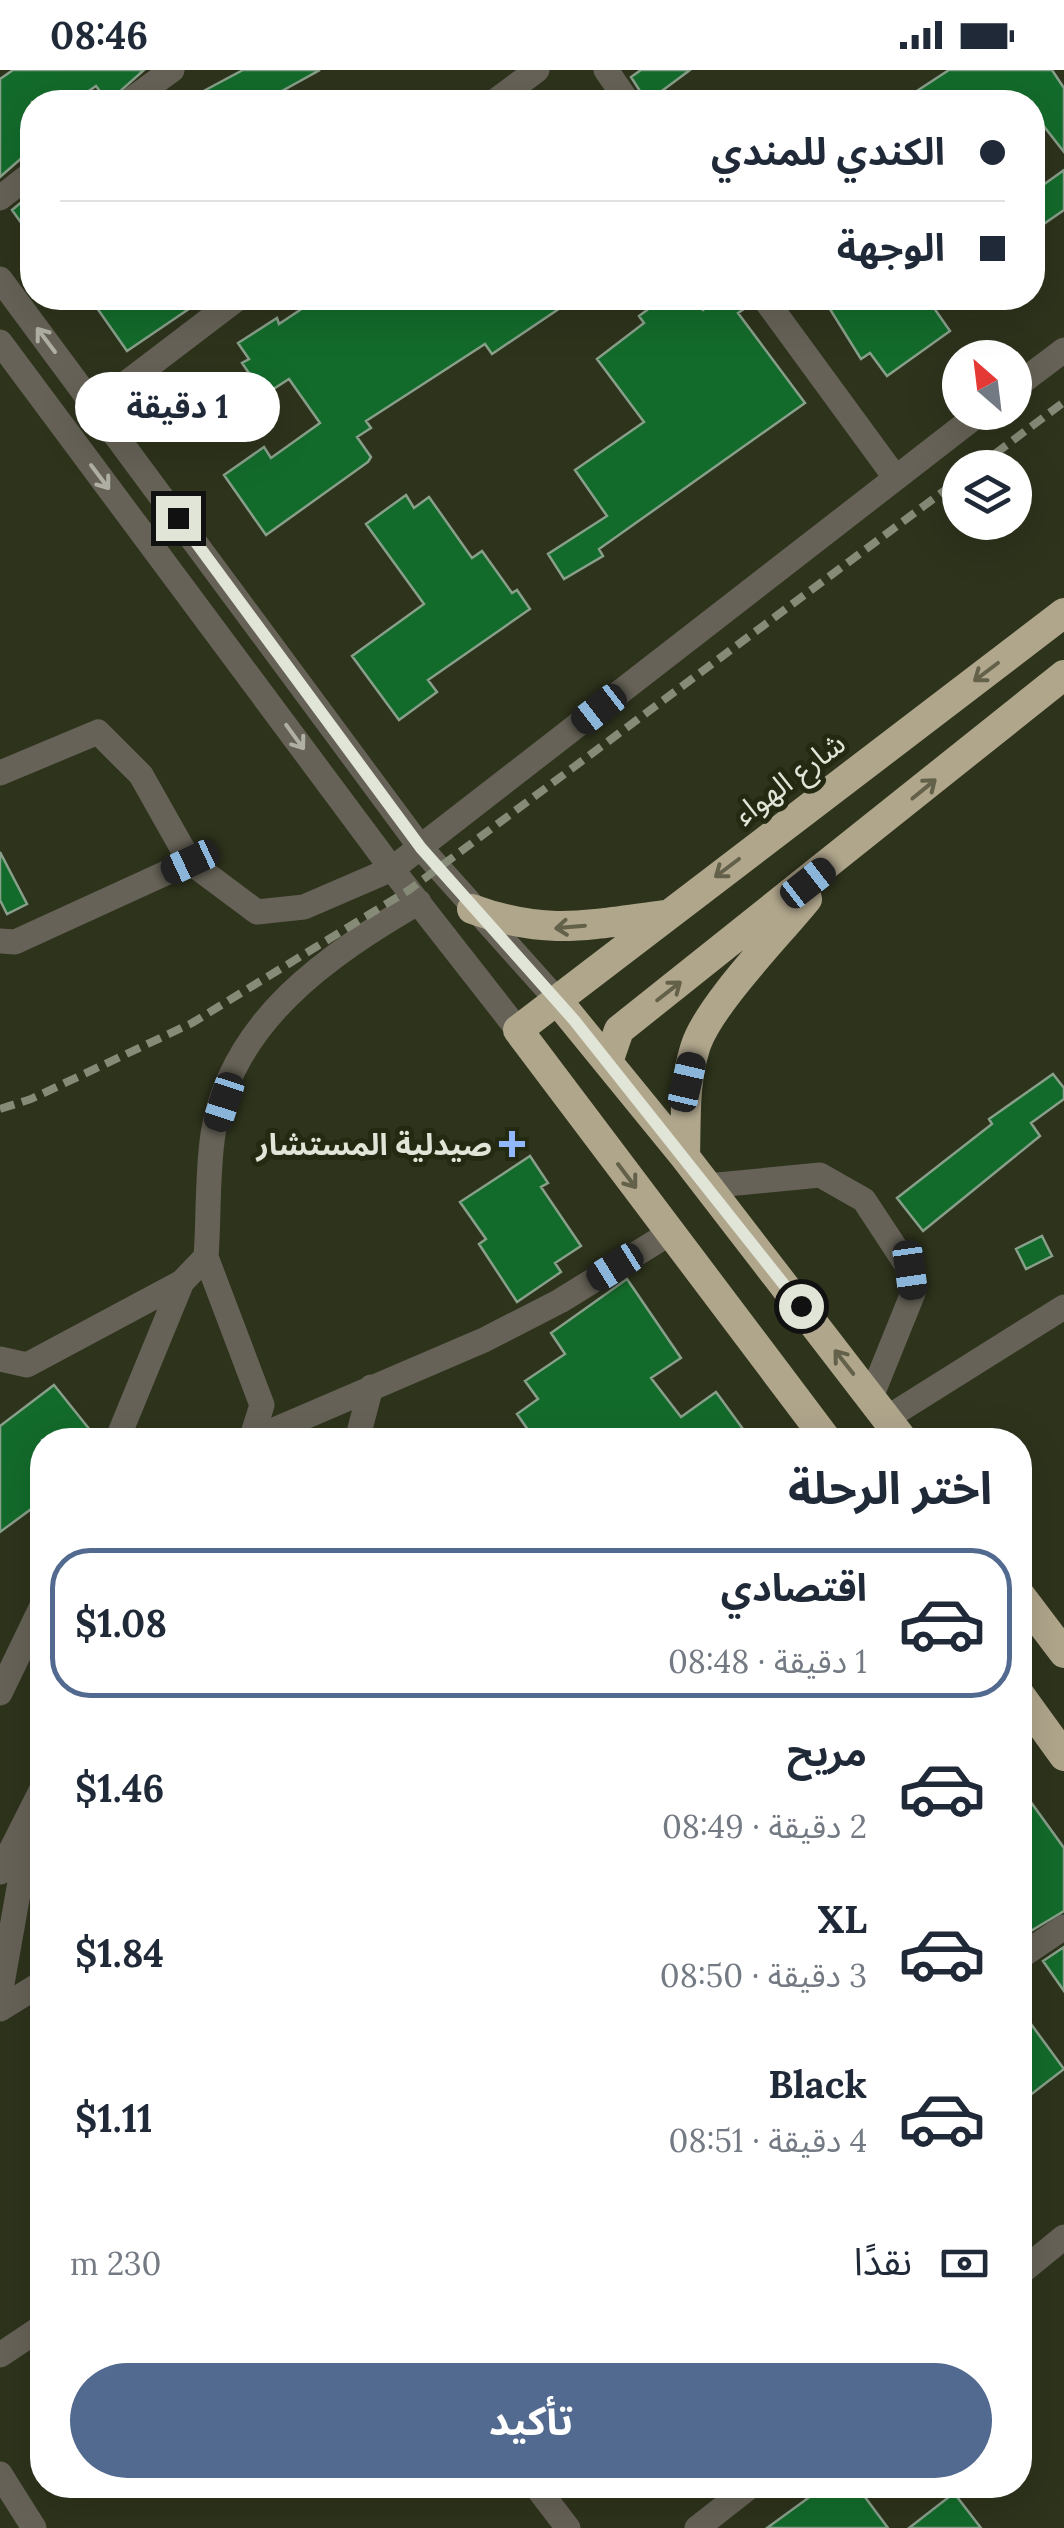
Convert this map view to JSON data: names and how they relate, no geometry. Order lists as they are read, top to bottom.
{
  "streets": {
    "highway": ["شارع الهواء"]
  },
  "places": {
    "health": ["صيدلية المستشار"]
  },
  "north": "top left",
  "page": {
    "status": "08:46",
    "banner": ["الكندي للمندي", "الوجهة"],
    "bubble": "1 دقيقة",
    "heading": "اختر الرحلة",
    "list": [
      {
        "name": "اقتصادي",
        "note": "1 دقيقة · 08:48",
        "value": "$1.08"
      },
      {
        "name": "مريح",
        "note": "2 دقيقة · 08:49",
        "value": "$1.46"
      },
      {
        "name": "XL",
        "note": "3 دقيقة · 08:50",
        "value": "$1.84"
      },
      {
        "name": "Black",
        "note": "4 دقيقة · 08:51",
        "value": "$1.11"
      }
    ],
    "pay": ["نقدًا", "230 m"],
    "buttons": "تأكيد"
  }
}
